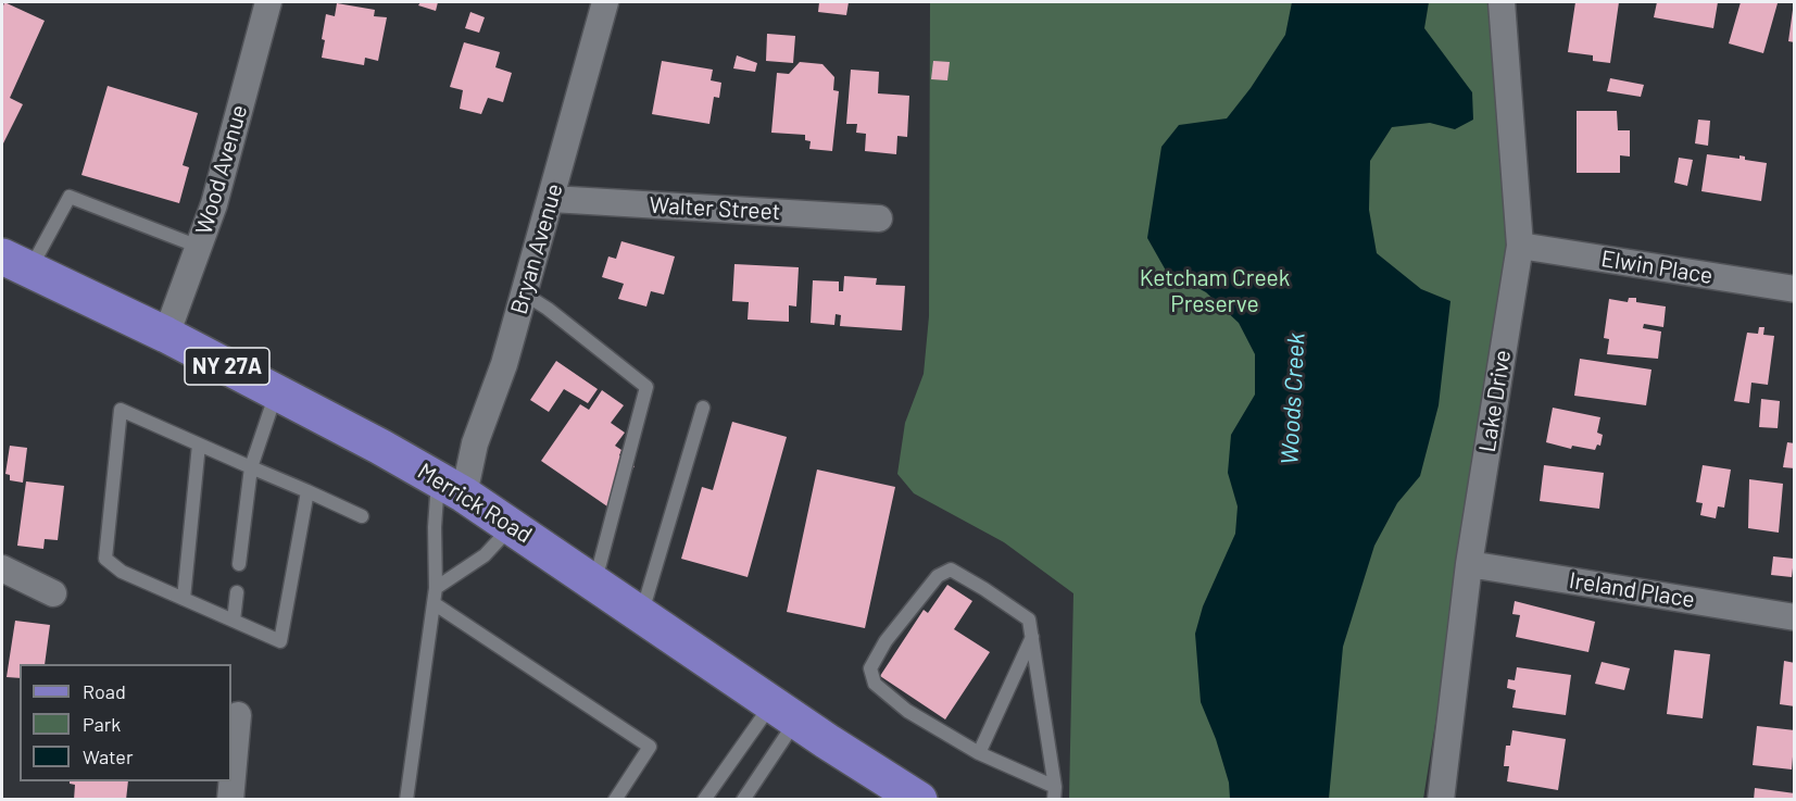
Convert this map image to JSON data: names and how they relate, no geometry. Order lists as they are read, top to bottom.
{
  "streets": {
    "main road": ["NY 27A", "Merrick Road"],
    "street": [
      "Wood Avenue",
      "Walter Street",
      "Bryan Avenue",
      "Elwin Place",
      "Lake Drive",
      "Ireland Place"
    ]
  },
  "crossings": [
    ["Wood Avenue", "Merrick Road"],
    ["Walter Street", "Bryan Avenue"],
    ["Bryan Avenue", "Merrick Road"],
    ["Elwin Place", "Lake Drive"],
    ["Lake Drive", "Ireland Place"]
  ],
  "water": ["Woods Creek"],
  "parks": ["Ketcham Creek Preserve"],
  "legend": ["Road", "Park", "Water"]
}
